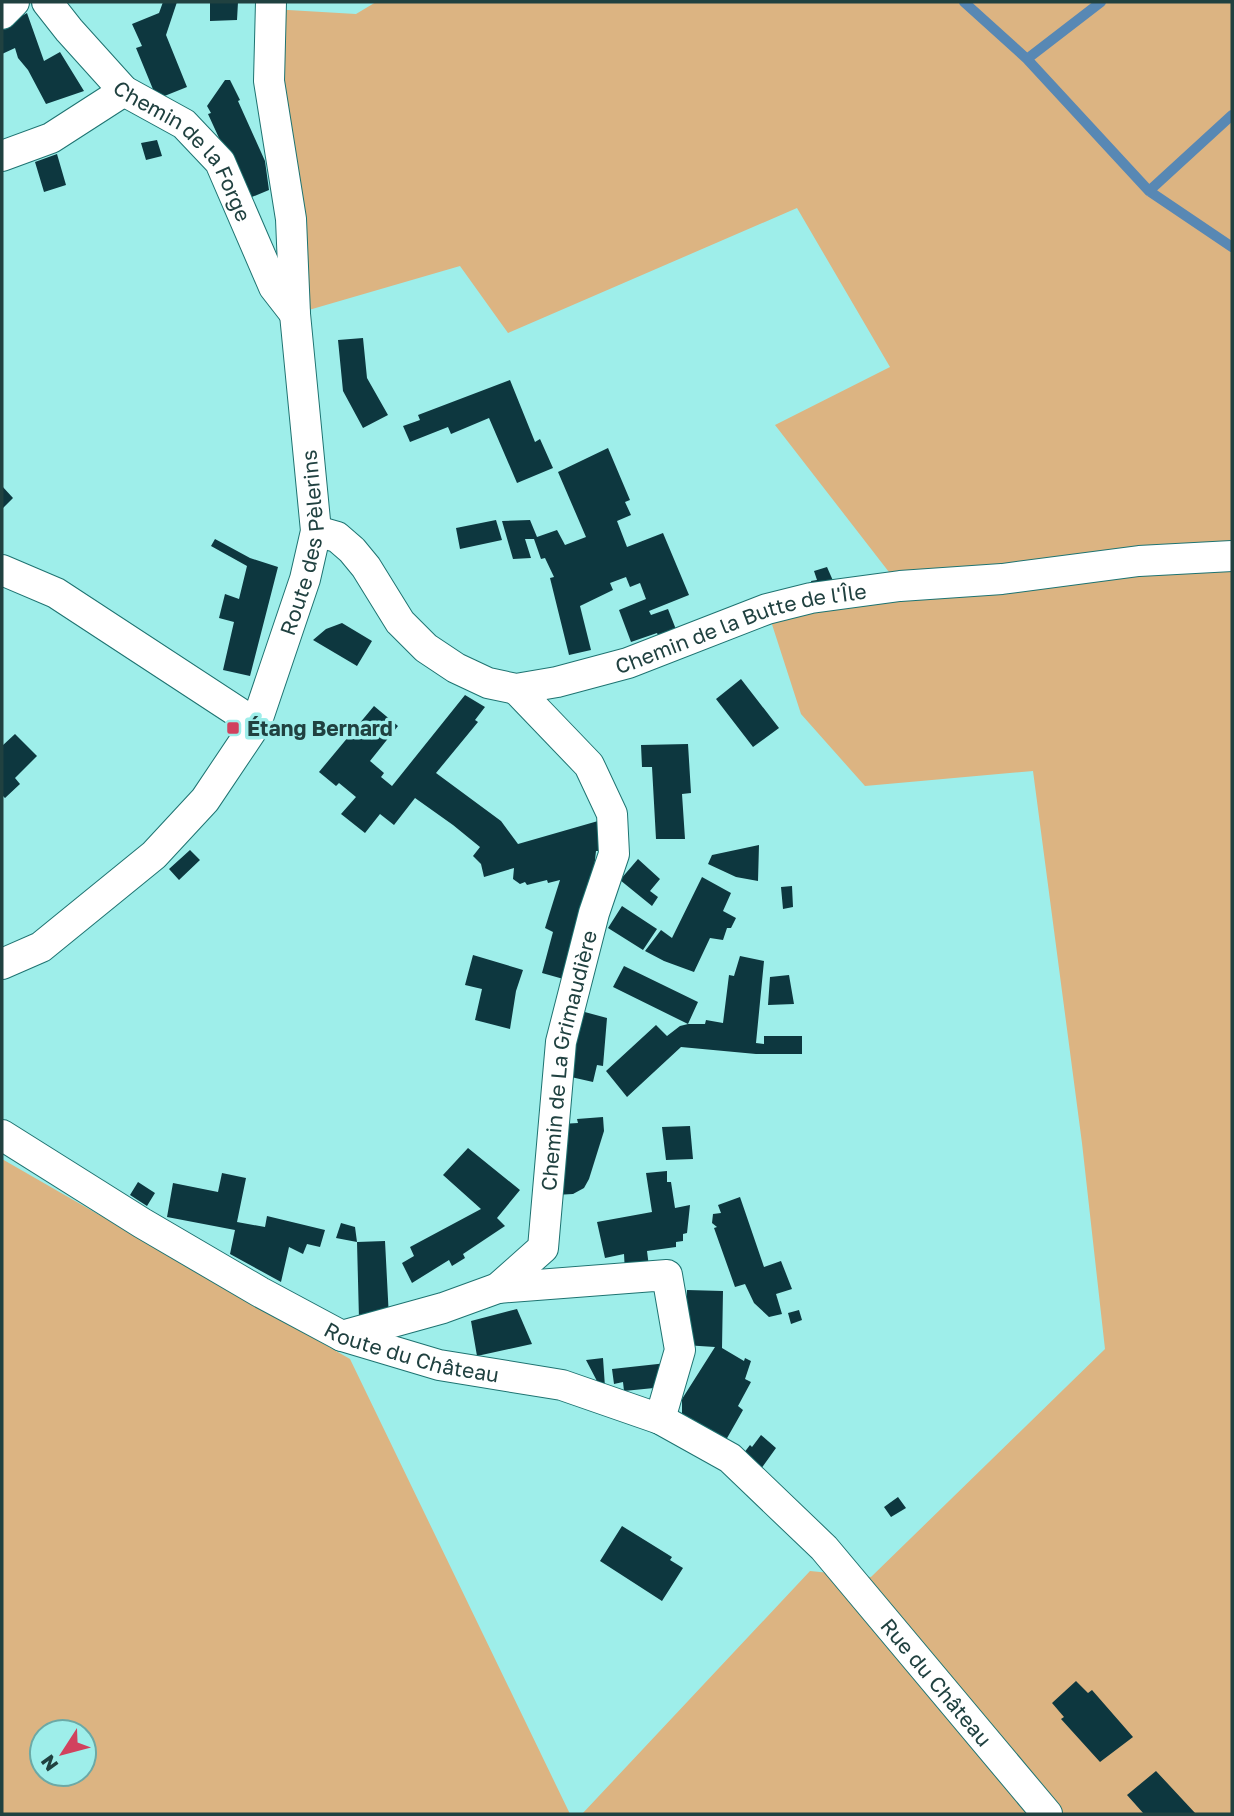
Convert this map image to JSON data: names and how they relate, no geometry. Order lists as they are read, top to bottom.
{
  "streets": {
    "street": [
      "Chemin de la Forge",
      "Route des Pèlerins",
      "Chemin de la Butte de l'Île",
      "Chemin de La Grimaudière",
      "Route du Château",
      "Rue du Château"
    ]
  },
  "crossings": [
    ["Chemin de la Forge", "Route des Pèlerins"],
    ["Route des Pèlerins", "Chemin de la Butte de l'Île"],
    ["Chemin de la Butte de l'Île", "Chemin de La Grimaudière"],
    ["Chemin de La Grimaudière", "Route du Château"],
    ["Route du Château", "Rue du Château"]
  ],
  "places": {
    "transit": ["Étang Bernard"]
  },
  "north": "bottom left"
}
